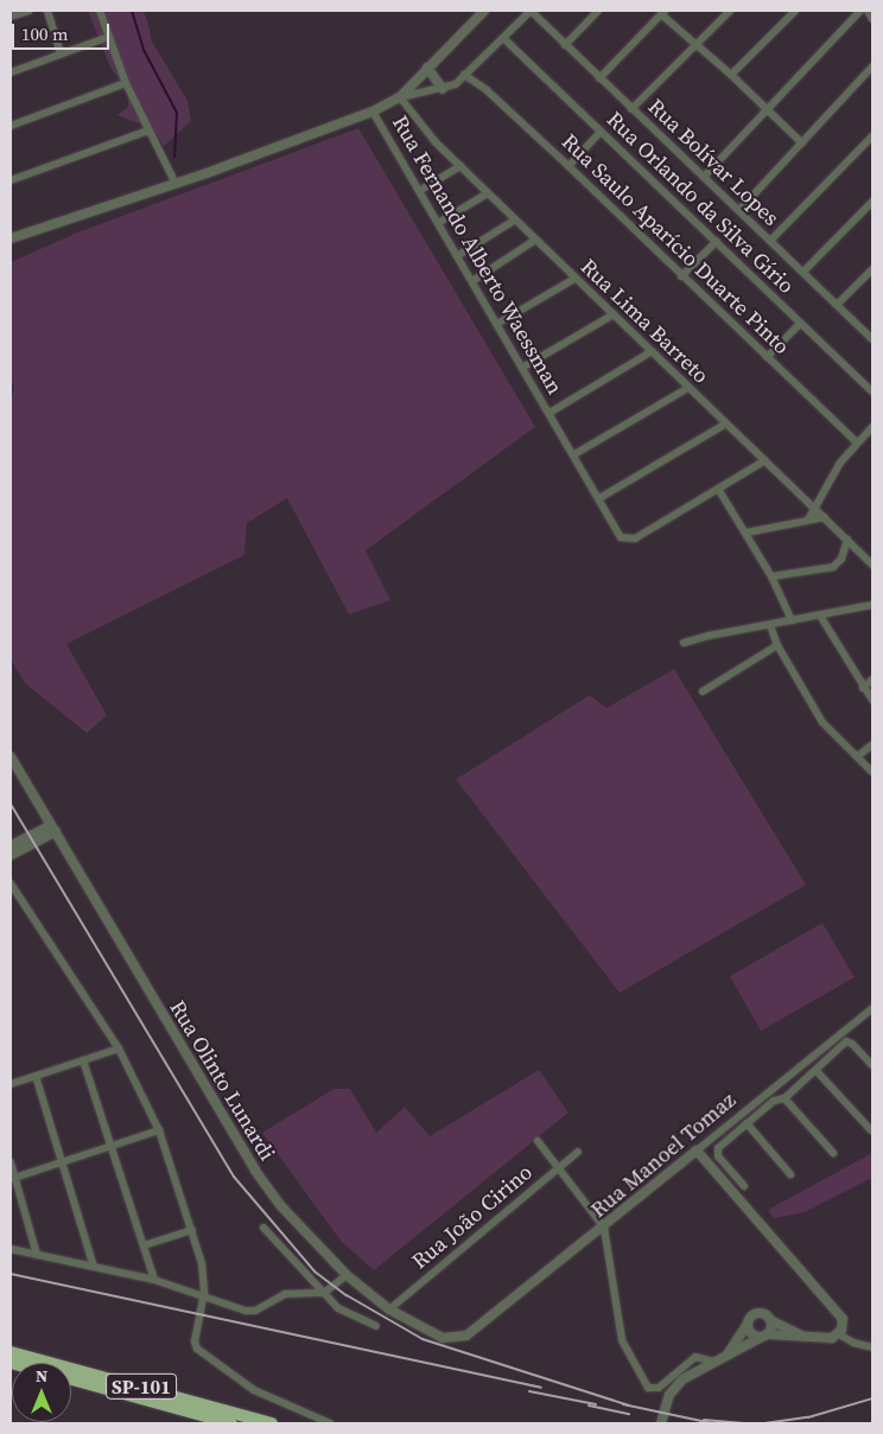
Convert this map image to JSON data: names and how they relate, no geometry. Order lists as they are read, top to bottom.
{
  "streets": {
    "highway": ["SP-101"],
    "street": [
      "Rua Bolívar Lopes",
      "Rua Orlando da Silva Gírio",
      "Rua Saulo Aparício Duarte Pinto",
      "Rua Fernando Alberto Waessman",
      "Rua Lima Barreto",
      "Rua Olinto Lunardi",
      "Rua Manoel Tomaz",
      "Rua João Cirino"
    ]
  },
  "crossings": [
    ["Rua Olinto Lunardi", "Rua Manoel Tomaz"],
    ["Rua Olinto Lunardi", "Rua João Cirino"]
  ],
  "scale_bar": "100 m",
  "north": "top"
}
